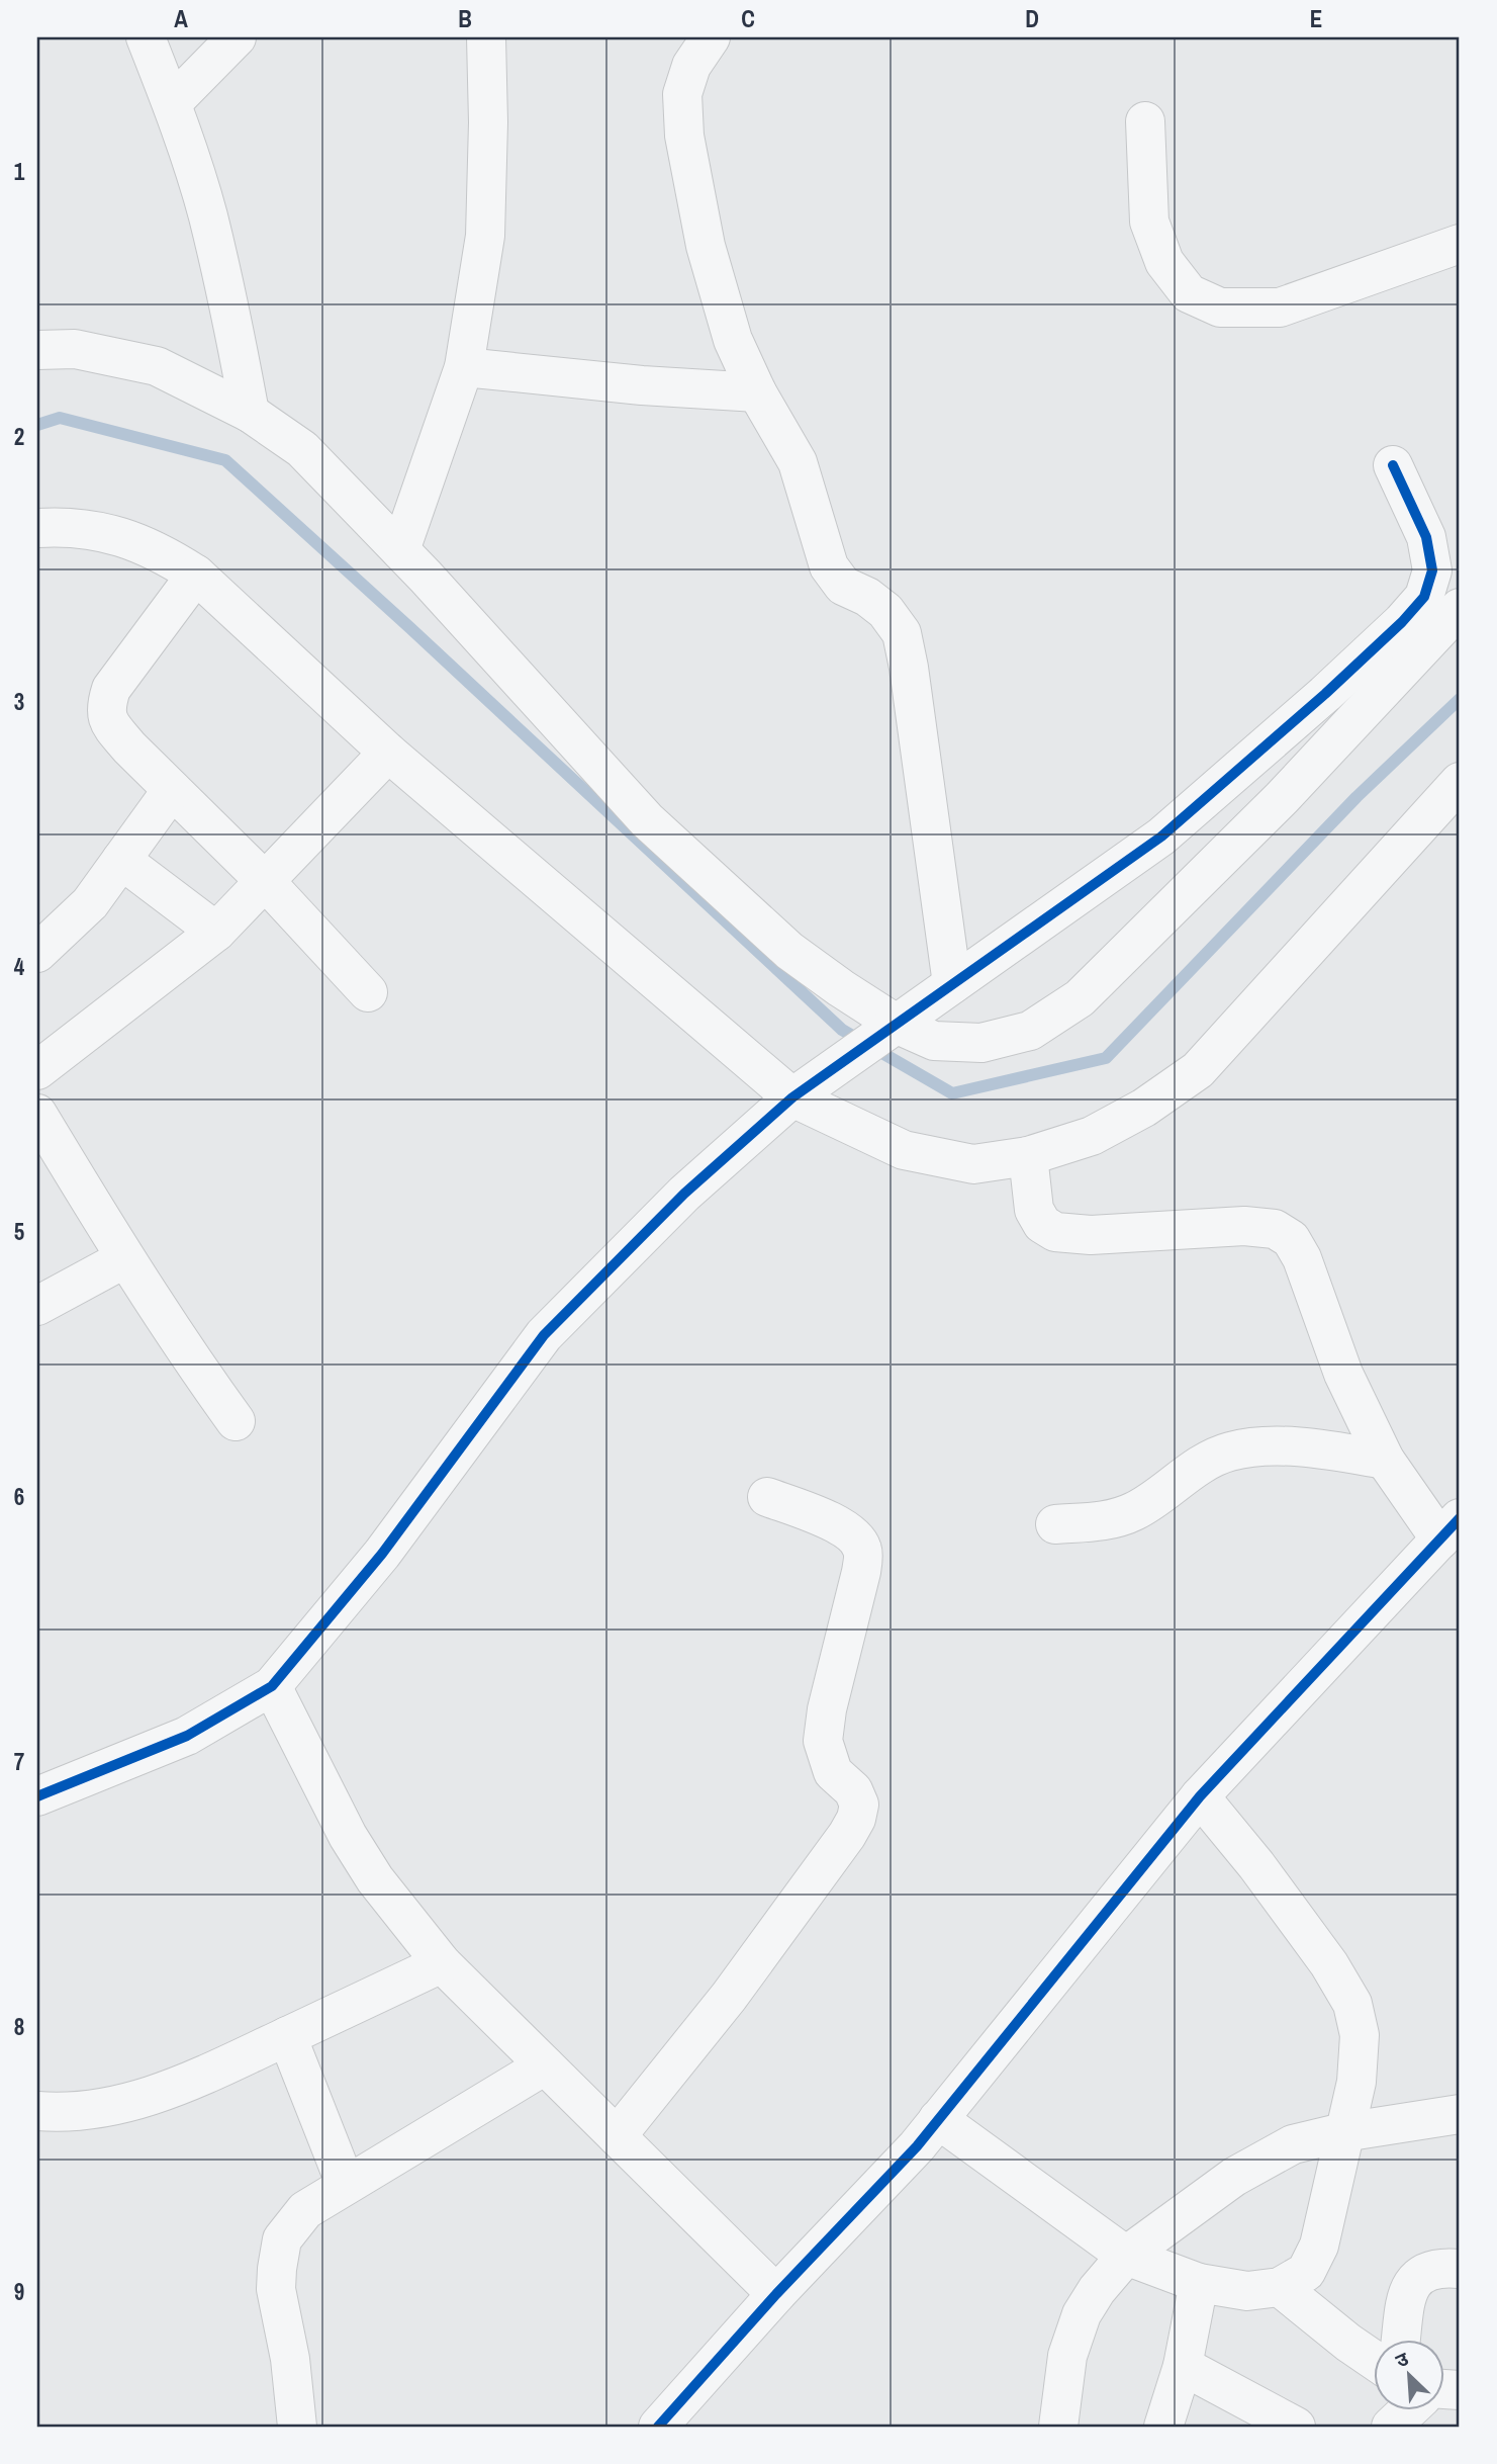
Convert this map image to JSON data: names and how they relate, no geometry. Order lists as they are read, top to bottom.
{
  "north": "top left",
  "grid": {
    "columns": [
      "A",
      "B",
      "C",
      "D",
      "E"
    ],
    "rows": [
      "1",
      "2",
      "3",
      "4",
      "5",
      "6",
      "7",
      "8",
      "9"
    ]
  }
}
